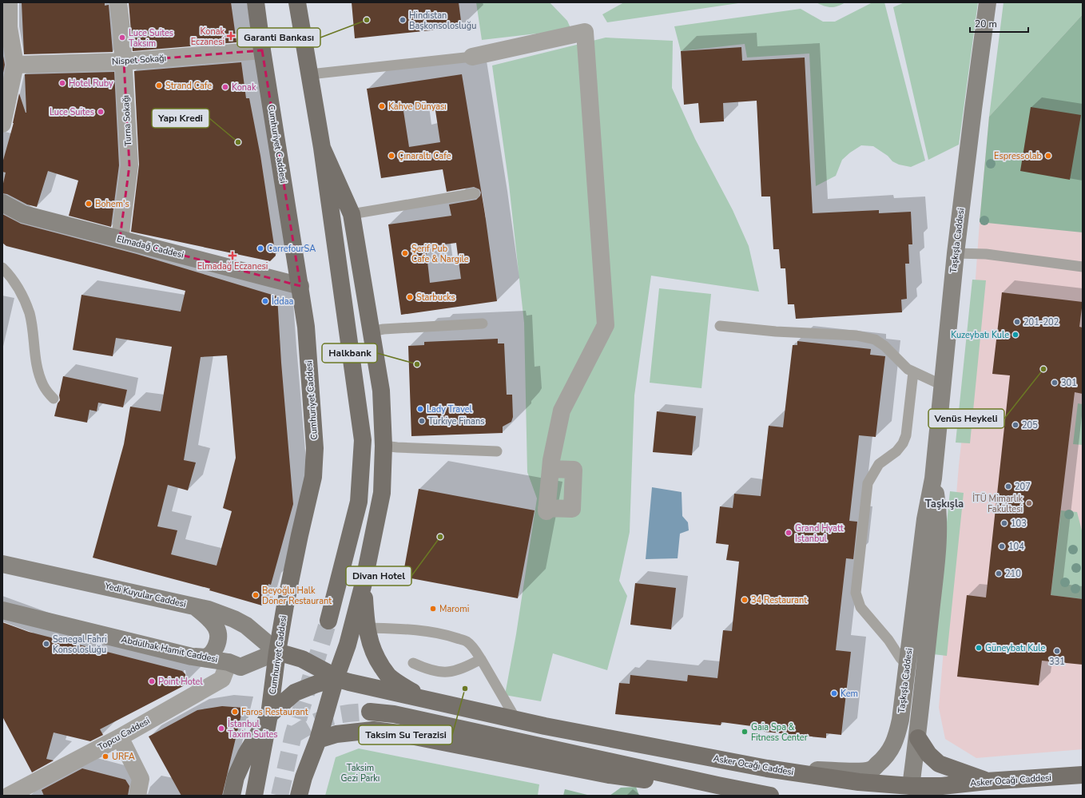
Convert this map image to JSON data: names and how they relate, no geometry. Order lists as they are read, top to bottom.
{
  "streets": {
    "main road": [
      "Cumhuriyet Caddesi",
      "Taşkışla Caddesi",
      "Elmadağ Caddesi",
      "Yedi Kuyular Caddesi",
      "Abdülhak Hamit Caddesi",
      "Asker Ocağı Caddesi"
    ],
    "street": ["Nispet Sokağı", "Turna Sokağı", "Topcu Caddesi"]
  },
  "crossings": [
    ["Nispet Sokağı", "Turna Sokağı"],
    ["Nispet Sokağı", "Cumhuriyet Caddesi"],
    ["Turna Sokağı", "Elmadağ Caddesi"],
    ["Cumhuriyet Caddesi", "Elmadağ Caddesi"],
    ["Cumhuriyet Caddesi", "Yedi Kuyular Caddesi"],
    ["Cumhuriyet Caddesi", "Abdülhak Hamit Caddesi"],
    ["Taşkışla Caddesi", "Asker Ocağı Caddesi"],
    ["Yedi Kuyular Caddesi", "Abdülhak Hamit Caddesi"],
    ["Abdülhak Hamit Caddesi", "Topcu Caddesi"]
  ],
  "districts": ["Taşkışla"],
  "parks": ["Taksim Gezi Parkı"],
  "places": {
    "other": [
      "Garanti Bankası",
      "Hindistan Başkonsolosluğu",
      "Luce Suites Taksim",
      "Hotel Ruby",
      "Strand Cafe",
      "Konak",
      "Kahve Dünyası",
      "Luce Suites",
      "Yapı Kredi",
      "Çınaraltı Cafe",
      "Espressolab",
      "Bohem's",
      "CarrefourSA",
      "Şerif Pub Cafe & Nargile",
      "Starbucks",
      "İddaa",
      "201-202",
      "Kuzeybatı Kule",
      "Halkbank",
      "Venüs Heykeli",
      "301",
      "Lady Travel",
      "Türkiye Finans",
      "205",
      "207",
      "İTÜ Mimarlık Fakültesi",
      "103",
      "Grand Hyatt Istanbul",
      "Divan Hotel",
      "104",
      "210",
      "Beyoğlu Halk Döner Restaurant",
      "34 Restaurant",
      "Maromi",
      "Senegal Fahri Konsolosluğu",
      "Güneybatı Kule",
      "331",
      "Point Hotel",
      "Taksim Su Terazisi",
      "Kem",
      "Faros Restaurant",
      "İstanbul Taxim Suites",
      "Gaia Spa & Fitness Center",
      "URFA"
    ],
    "health": ["Konak Eczanesi", "Elmadağ Eczanesi"]
  },
  "scale_bar": "20 m"
}
